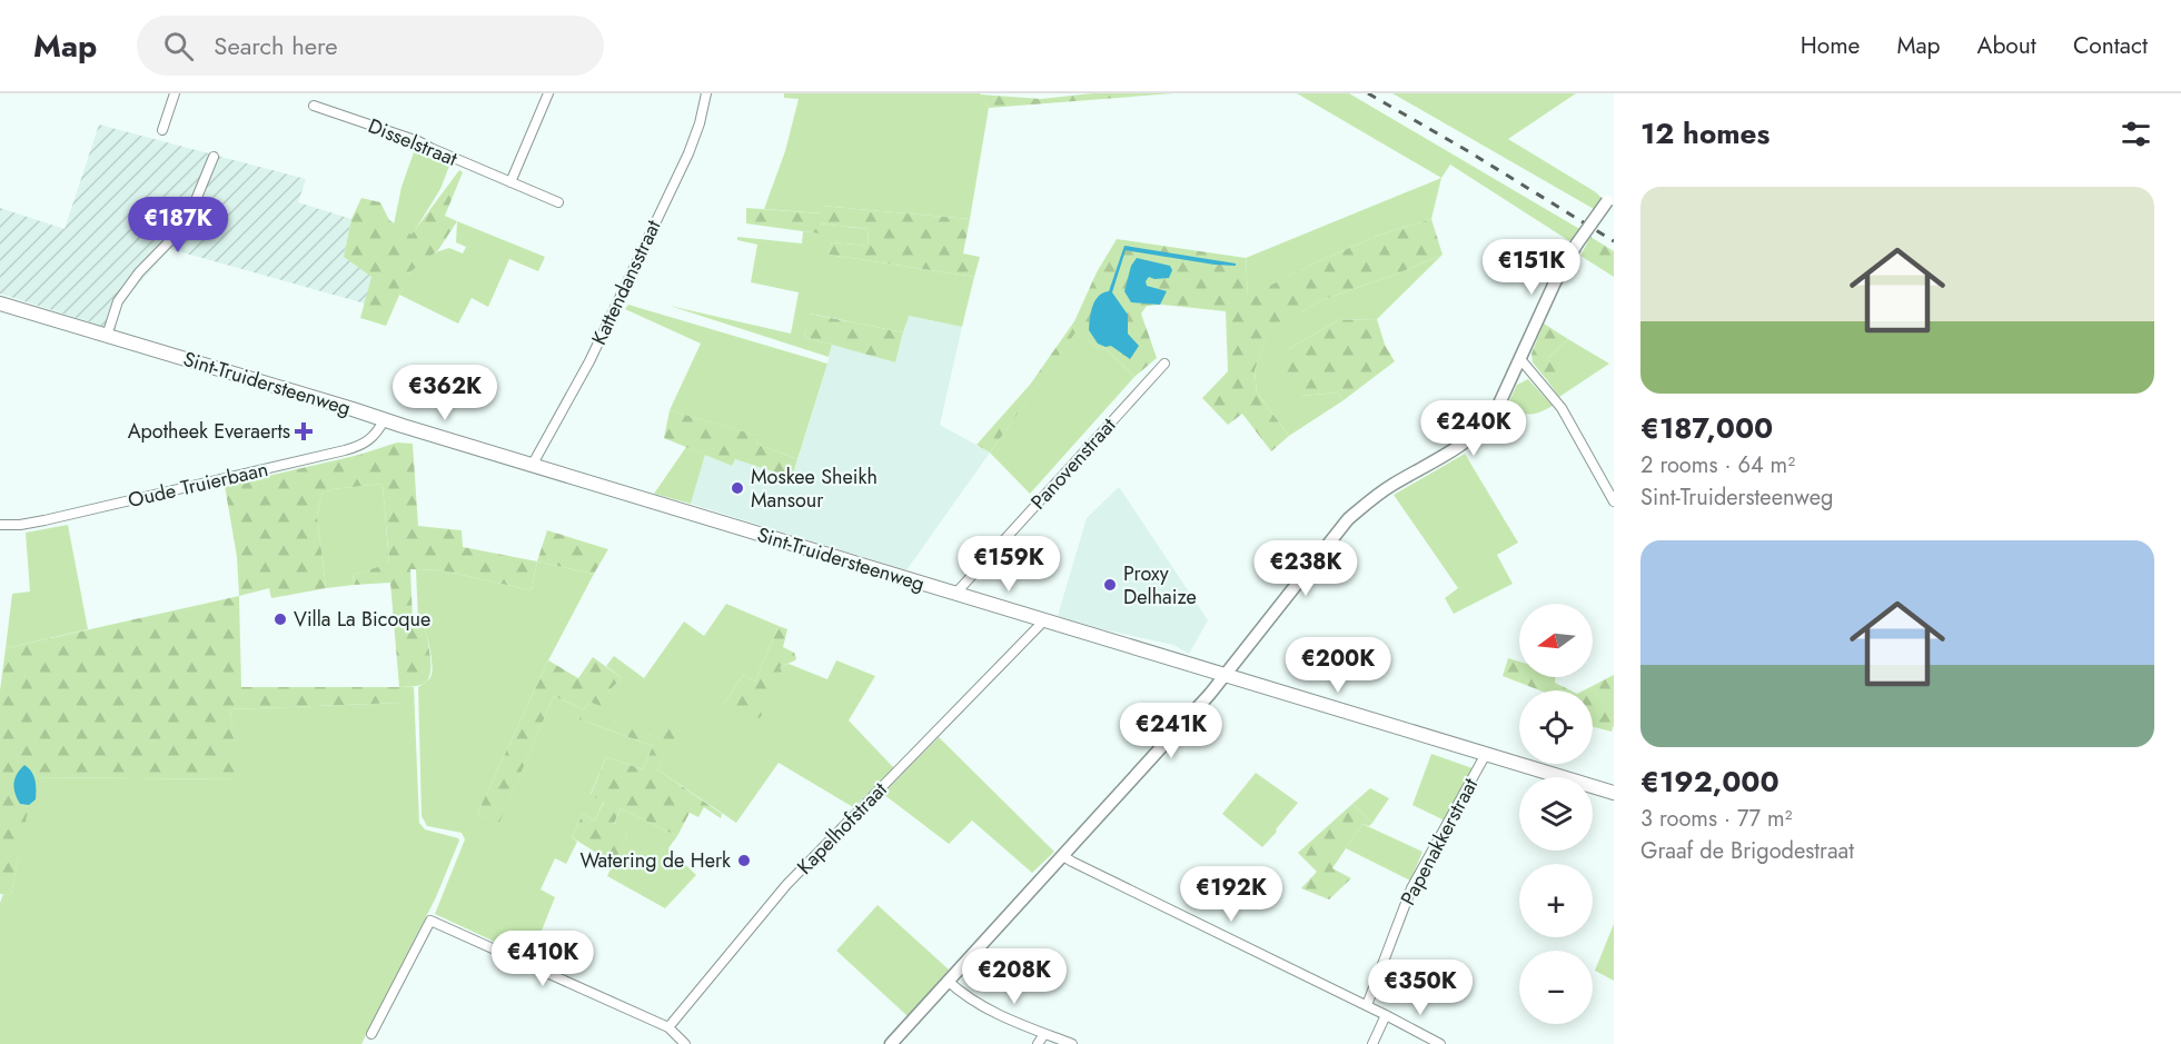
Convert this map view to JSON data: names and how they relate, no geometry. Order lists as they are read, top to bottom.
{
  "streets": {
    "main road": ["Sint-Truidersteenweg"],
    "street": [
      "Disselstraat",
      "Kattendansstraat",
      "Panovenstraat",
      "Oude Truierbaan",
      "Kapelhofstraat",
      "Papenakkerstraat"
    ]
  },
  "crossings": [
    ["Kattendansstraat", "Sint-Truidersteenweg"],
    ["Sint-Truidersteenweg", "Panovenstraat"],
    ["Sint-Truidersteenweg", "Oude Truierbaan"],
    ["Sint-Truidersteenweg", "Kapelhofstraat"],
    ["Sint-Truidersteenweg", "Papenakkerstraat"]
  ],
  "places": {
    "health": ["Apotheek Everaerts"],
    "other": [
      "Moskee Sheikh Mansour",
      "Proxy Delhaize",
      "Villa La Bicoque",
      "Watering de Herk"
    ]
  },
  "north": "left",
  "page": {
    "header": "Map",
    "search": "Search here",
    "nav": [
      "Home",
      "Map",
      "About",
      "Contact"
    ],
    "heading": "12 homes",
    "list": [
      {
        "name": "€187,000",
        "note": "2 rooms · 64 m² · Sint-Truidersteenweg"
      },
      {
        "name": "€192,000",
        "note": "3 rooms · 77 m² · Graaf de Brigodestraat"
      }
    ],
    "price": [
      "€187K",
      "€151K",
      "€362K",
      "€240K",
      "€159K",
      "€238K",
      "€200K",
      "€241K",
      "€192K",
      "€410K",
      "€208K",
      "€350K"
    ],
    "map_buttons": ["+", "−"]
  }
}
